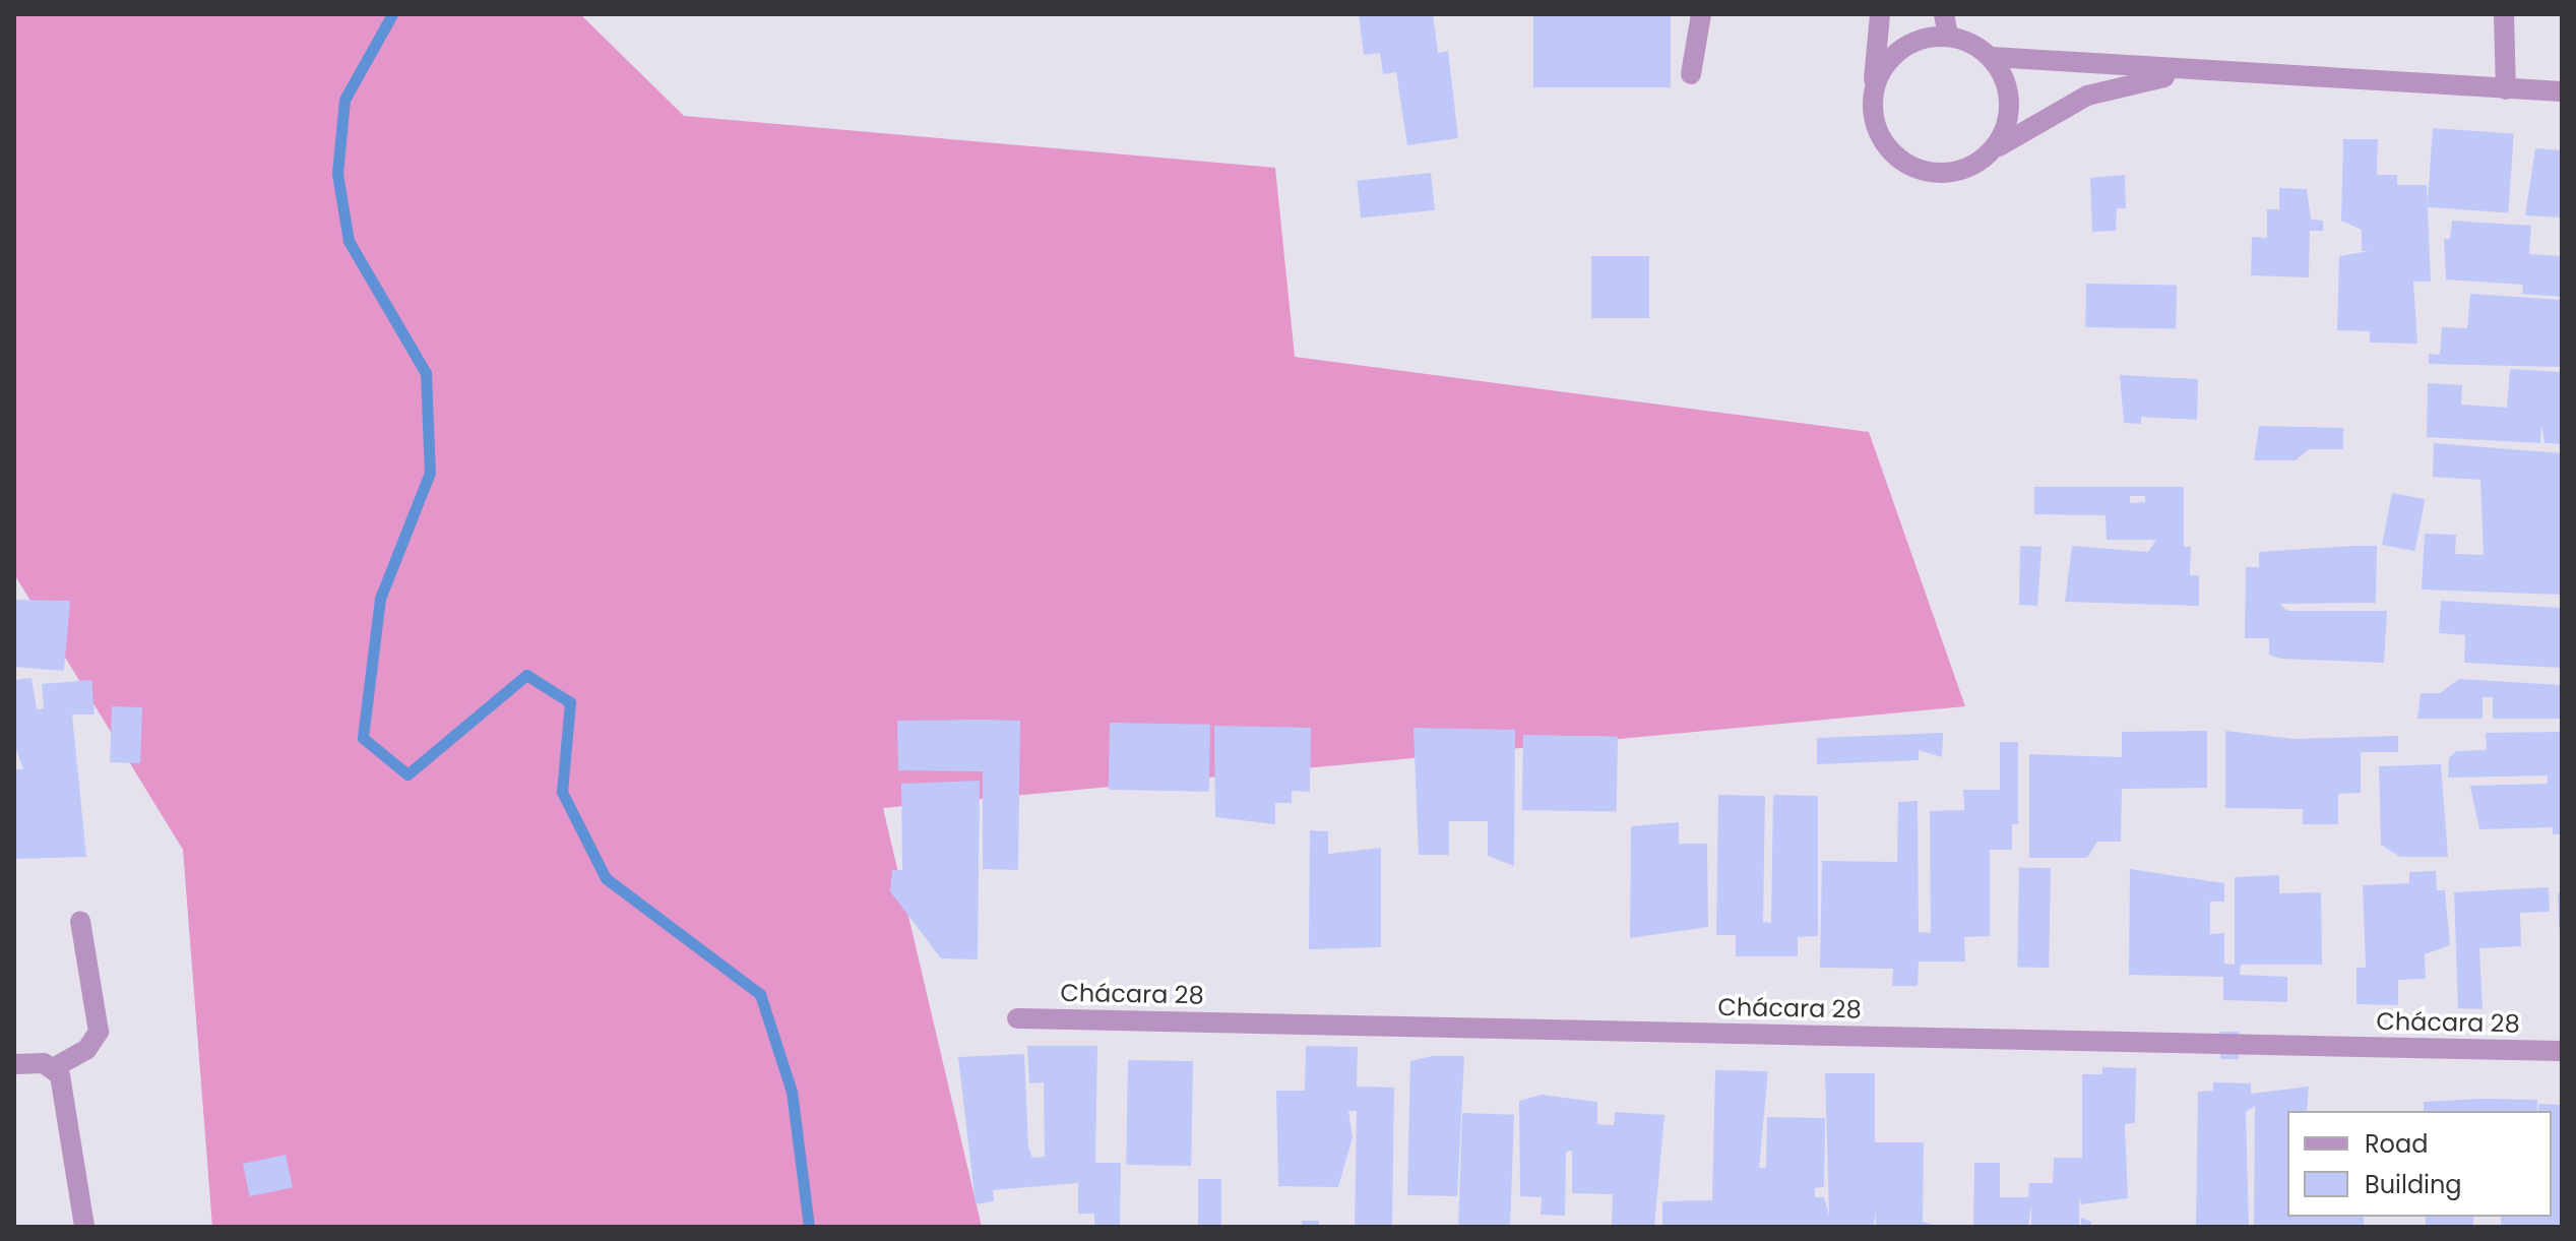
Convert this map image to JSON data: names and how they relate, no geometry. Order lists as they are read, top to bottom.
{
  "streets": {
    "street": ["Chácara 28"]
  },
  "legend": ["Road", "Building"]
}
